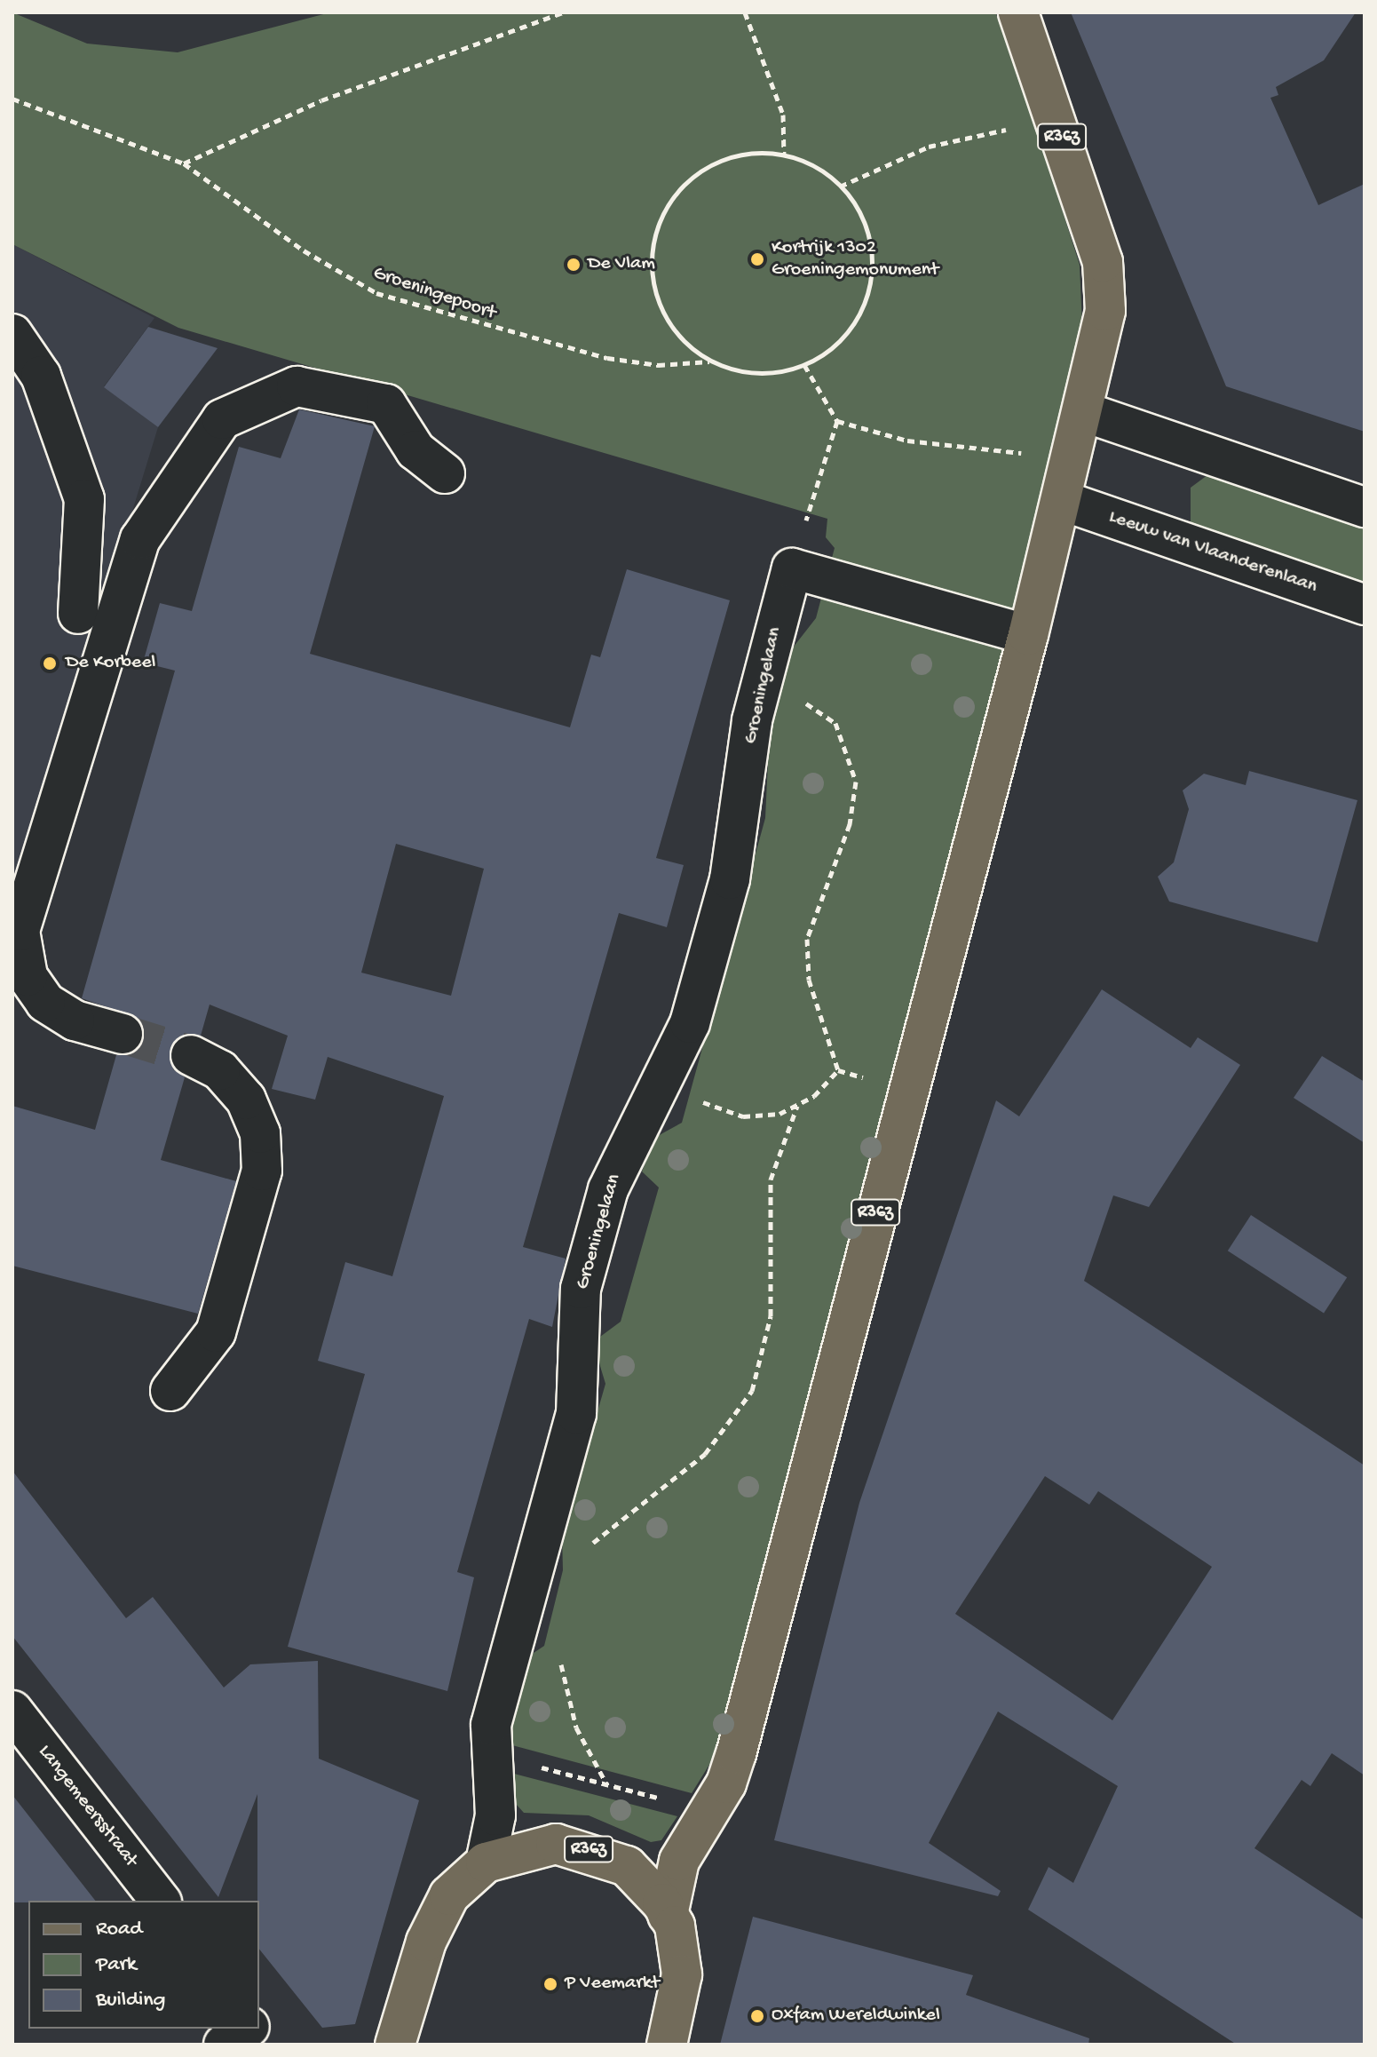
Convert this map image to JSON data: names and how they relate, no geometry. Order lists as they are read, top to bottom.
{
  "streets": {
    "main road": ["R36z"],
    "street": ["Leeuw van Vlaanderenlaan", "Groeningelaan", "Langemeersstraat"],
    "path": ["Groeningepoort"]
  },
  "crossings": [
    ["R36z", "Leeuw van Vlaanderenlaan"],
    ["R36z", "Groeningelaan"]
  ],
  "places": [
    "Kortrijk 1302 Groeningemonument",
    "De Vlam",
    "De Korbeel",
    "P Veemarkt",
    "Oxfam Wereldwinkel"
  ],
  "legend": ["Road", "Park", "Building"]
}
